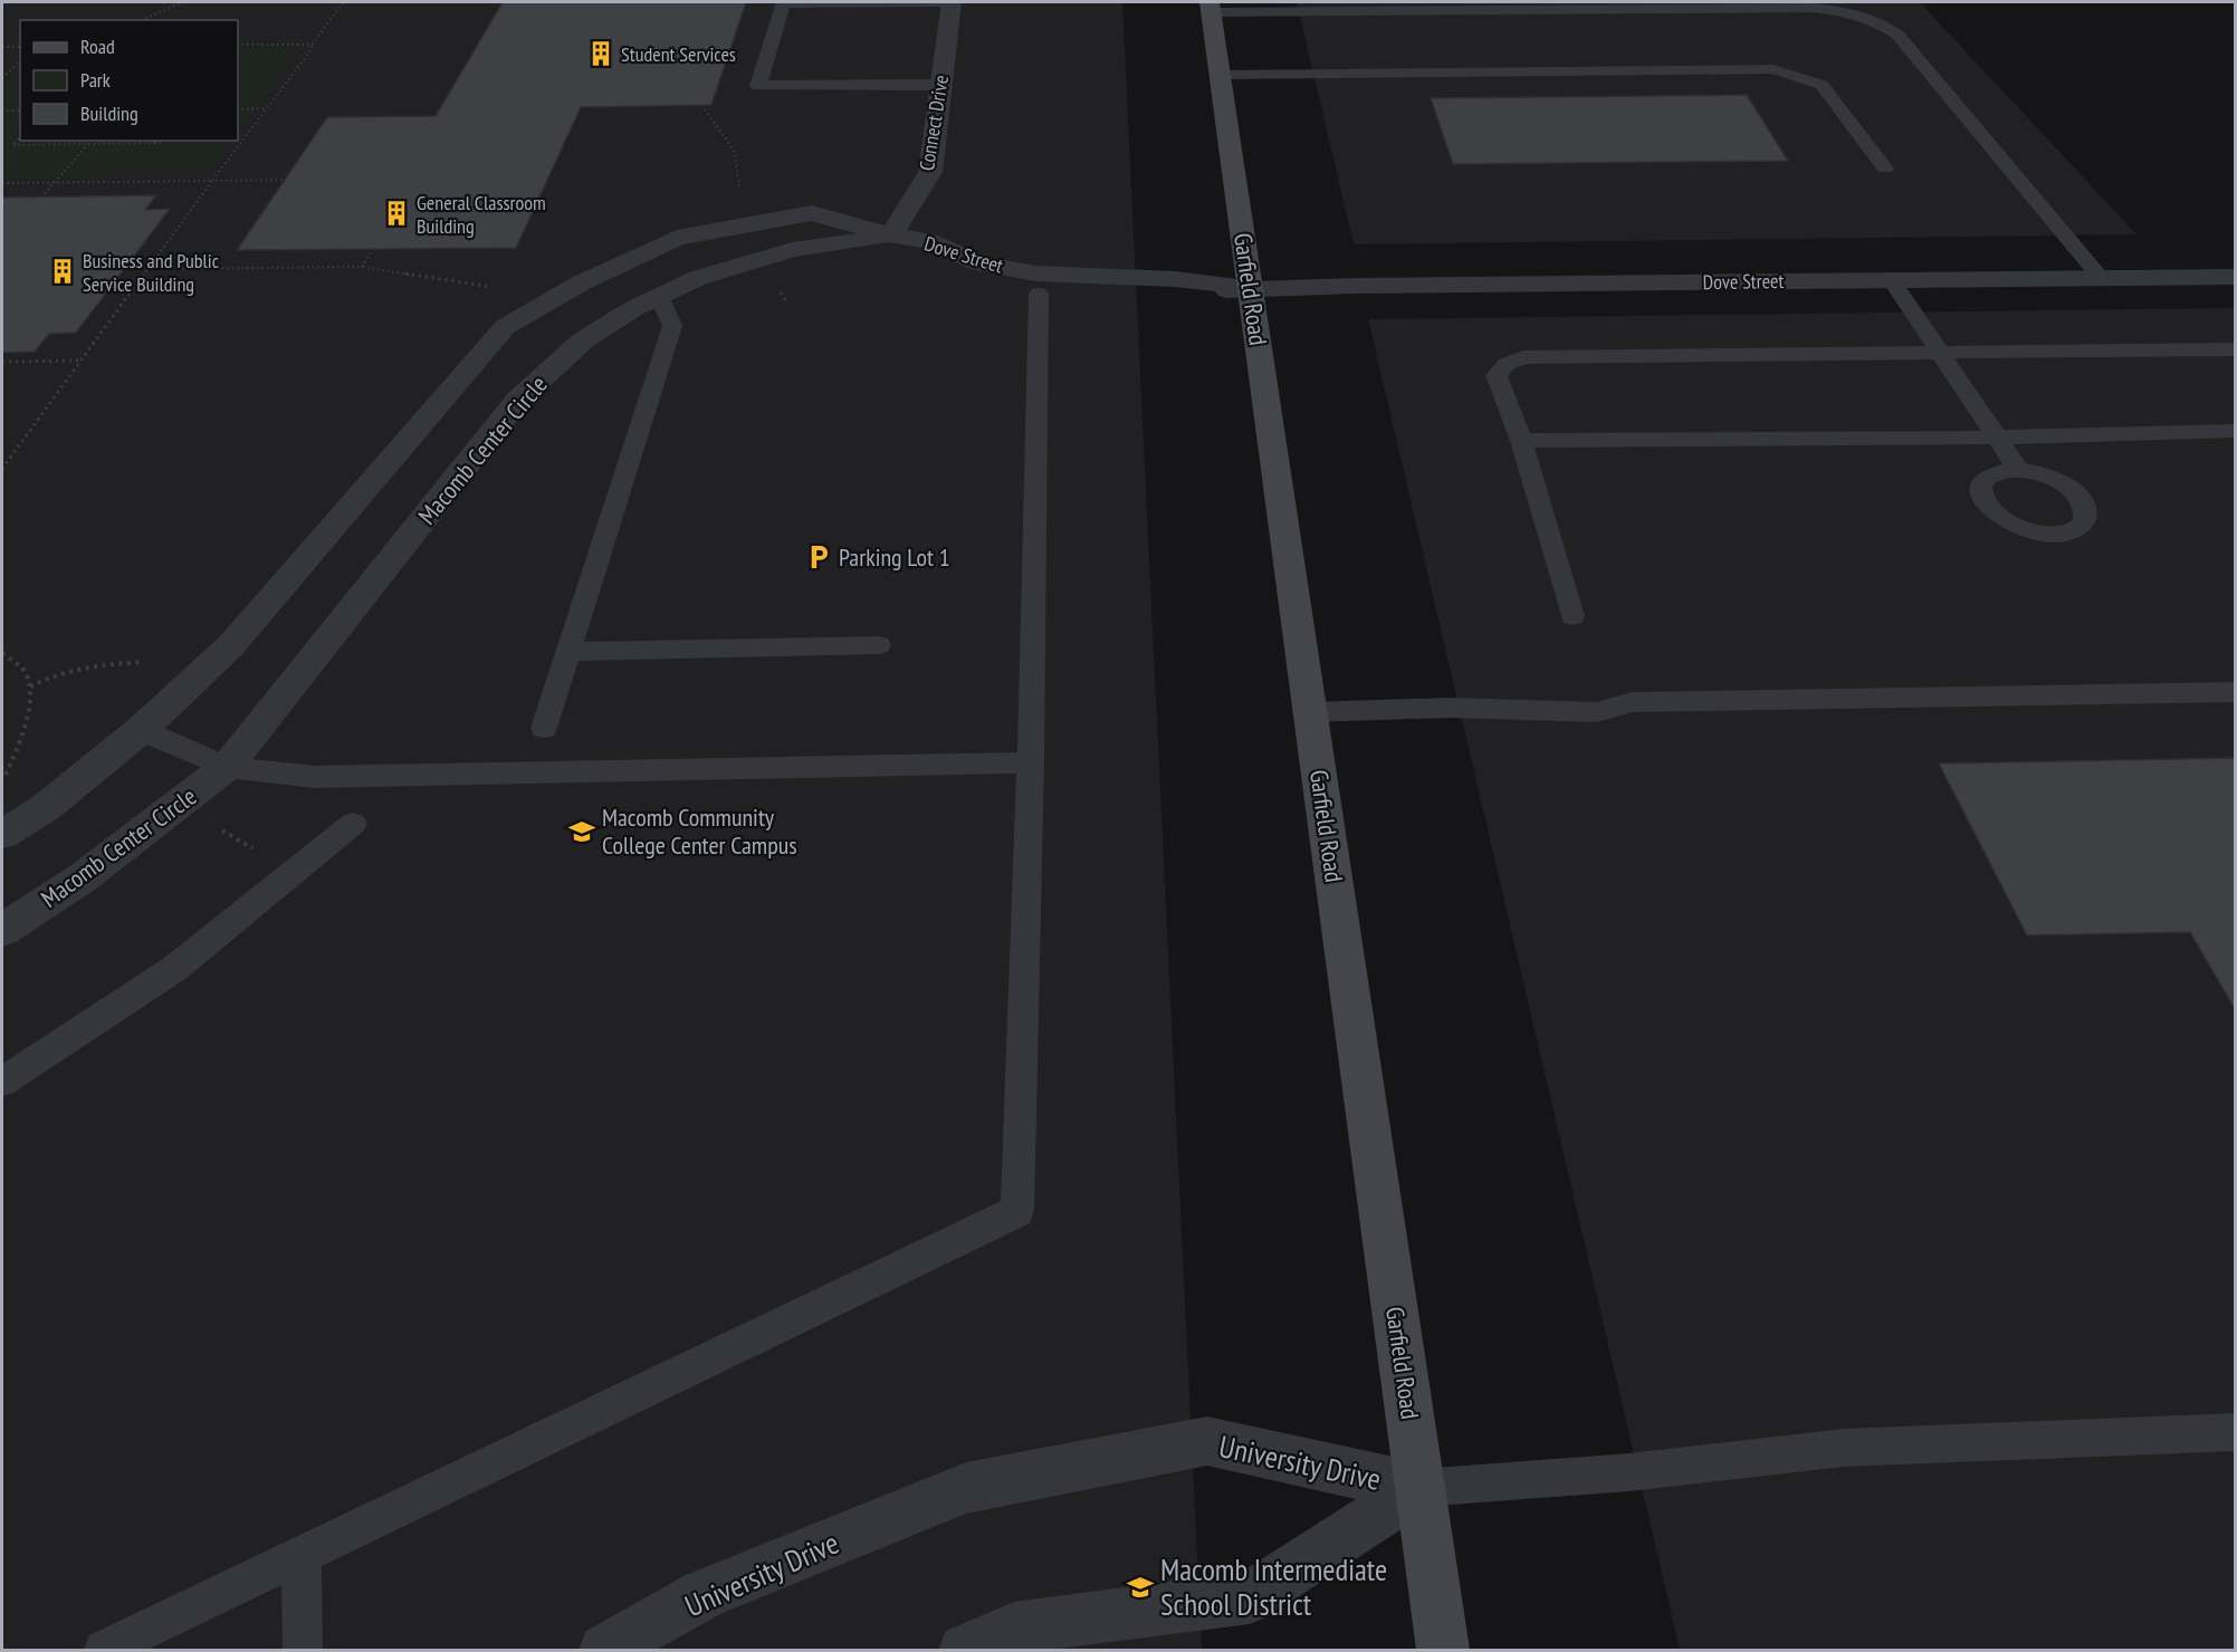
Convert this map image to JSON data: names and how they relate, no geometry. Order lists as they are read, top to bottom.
{
  "streets": {
    "main road": ["Garfield Road"],
    "street": [
      "Connect Drive",
      "Dove Street",
      "Macomb Center Circle",
      "University Drive"
    ]
  },
  "crossings": [
    ["Connect Drive", "Dove Street"],
    ["Connect Drive", "Macomb Center Circle"],
    ["Dove Street", "Garfield Road"],
    ["Dove Street", "Macomb Center Circle"],
    ["Garfield Road", "University Drive"]
  ],
  "places": {
    "building": ["Student Services", "General Classroom Building", "Business and Public Service Building"],
    "parking": ["Parking Lot 1"],
    "school or university": ["Macomb Community College Center Campus", "Macomb Intermediate School District"]
  },
  "legend": ["Road", "Park", "Building"]
}
